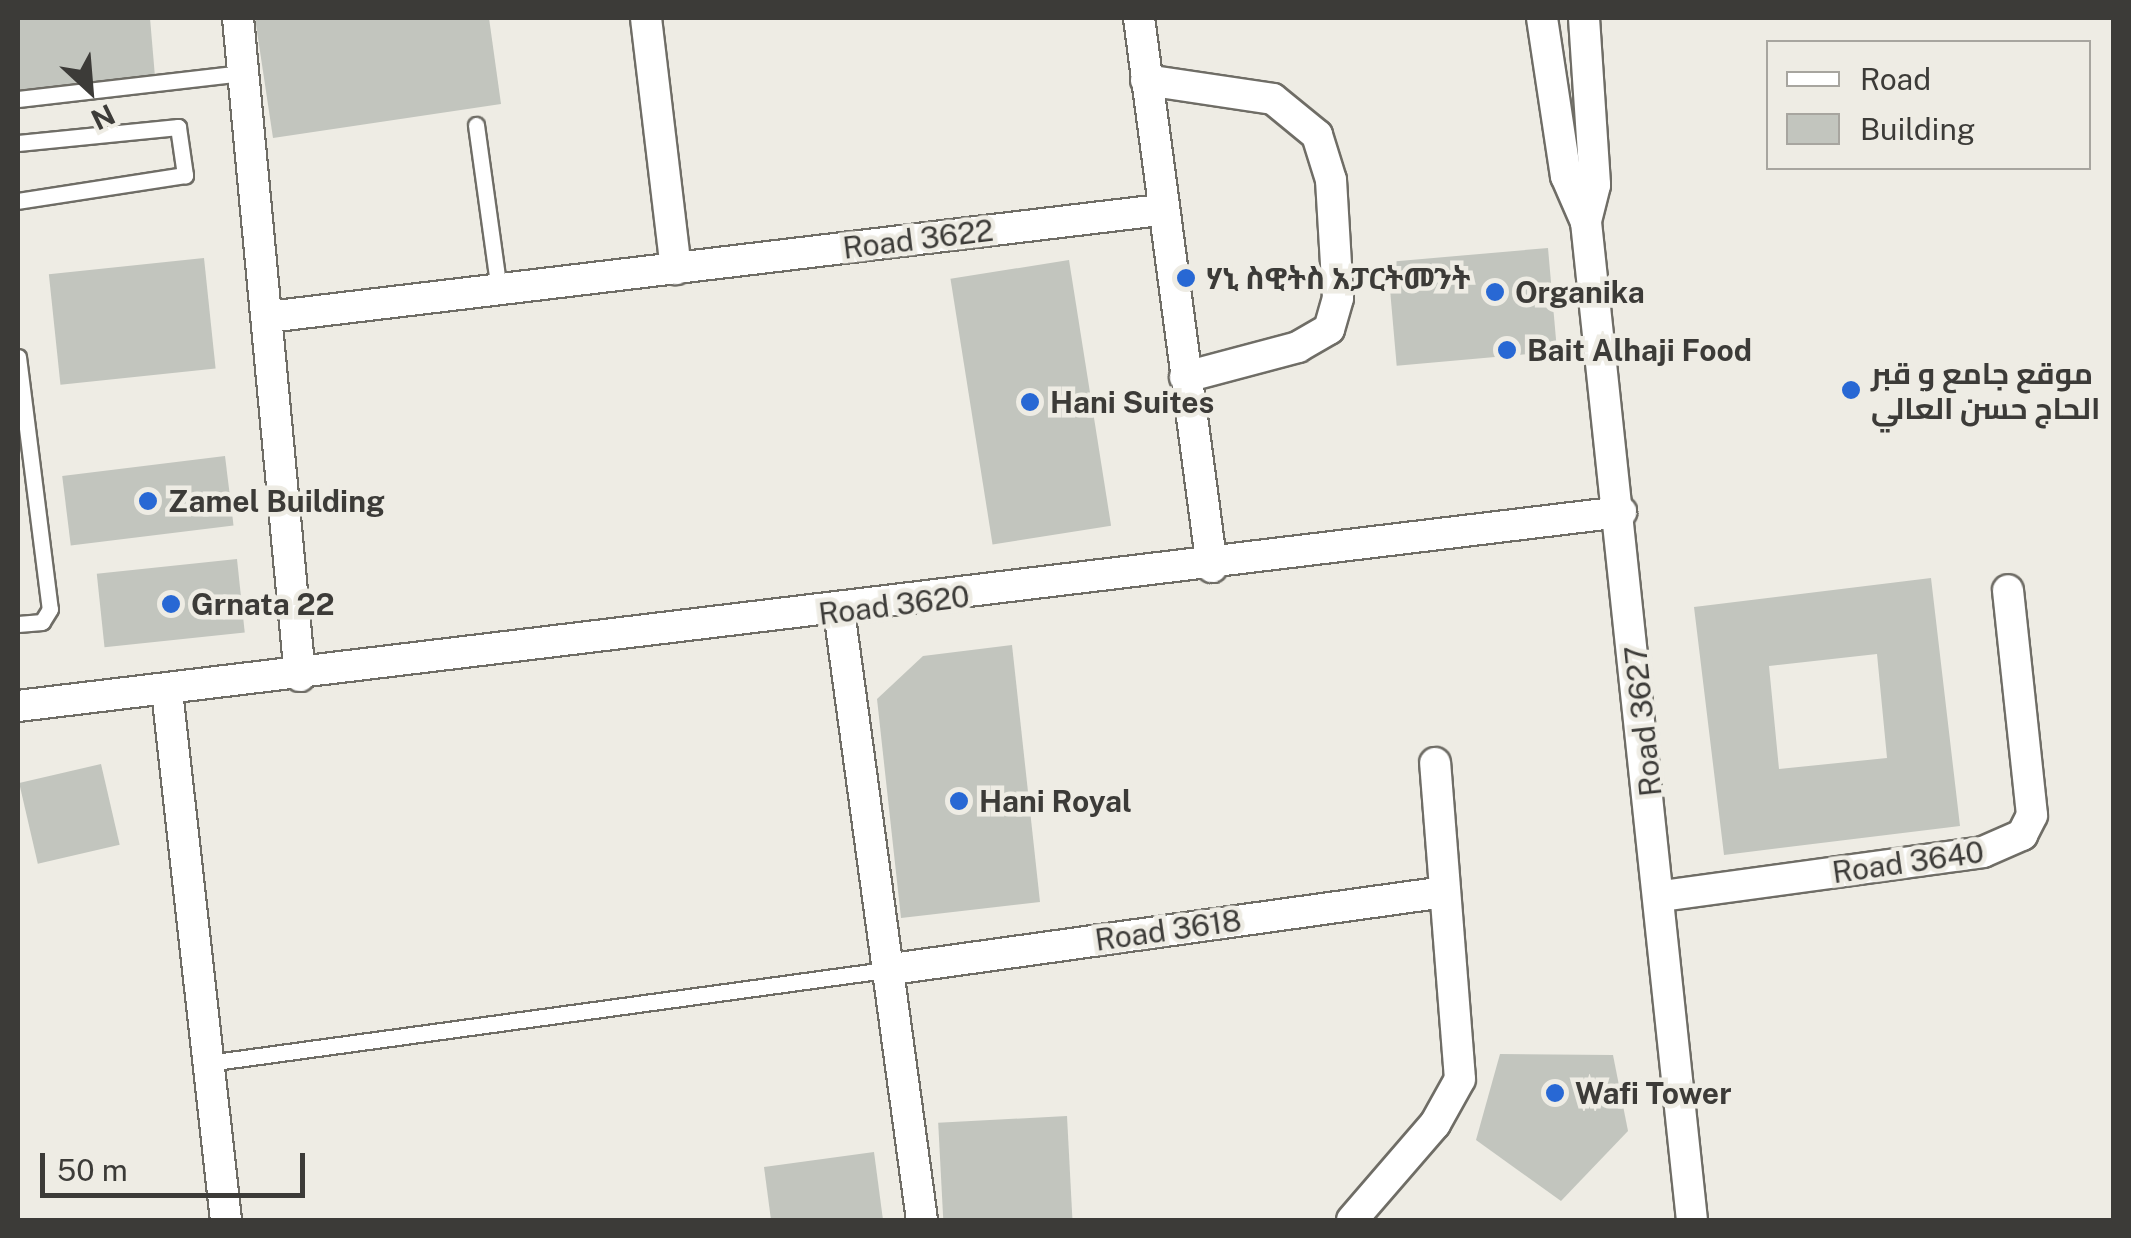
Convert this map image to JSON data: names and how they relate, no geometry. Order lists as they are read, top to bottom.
{
  "streets": {
    "street": [
      "Road 3622",
      "Road 3620",
      "Road 3627",
      "Road 3640",
      "Road 3618"
    ]
  },
  "crossings": [
    ["Road 3620", "Road 3627"],
    ["Road 3627", "Road 3640"]
  ],
  "places": [
    "ሃኒ ስዊትስ አፓርትመንት",
    "Organika",
    "Bait Alhaji Food",
    "موقع جامع و قبر الحاج حسن العالي",
    "Hani Suites",
    "Zamel Building",
    "Grnata 22",
    "Hani Royal",
    "Wafi Tower"
  ],
  "legend": ["Road", "Building"],
  "scale_bar": "50 m",
  "north": "bottom right"
}
